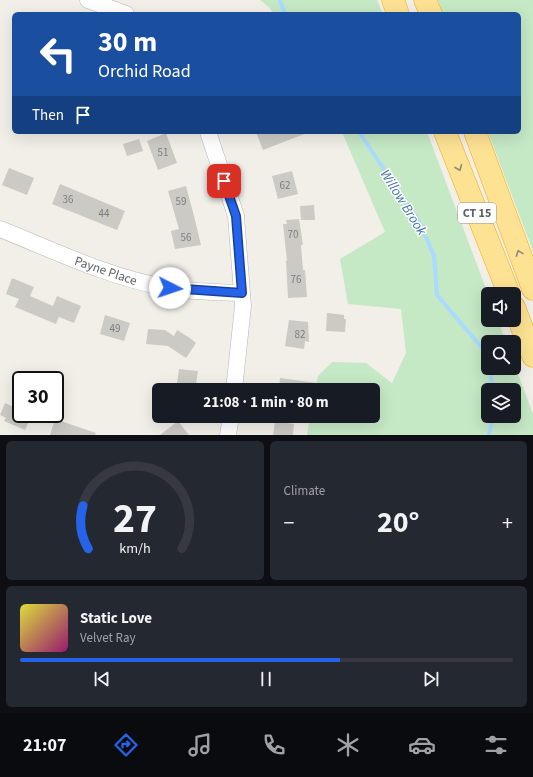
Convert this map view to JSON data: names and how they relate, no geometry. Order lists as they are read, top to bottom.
{
  "streets": {
    "highway": ["CT 15"],
    "street": ["Payne Place"]
  },
  "water": ["Willow Brook"],
  "house_numbers": [
    "51",
    "62",
    "36",
    "59",
    "44",
    "70",
    "56",
    "76",
    "49",
    "82"
  ],
  "page": {
    "turn": ["30 m", "Orchid Road"],
    "then": "Then",
    "limit": "30",
    "trip": "21:08 · 1 min · 80 m",
    "tile": "Climate",
    "heat": ["−", "20°", "+"],
    "song": ["Static Love", "Velvet Ray"],
    "tabs": "21:07",
    "gauge": ["27", "km/h"]
  }
}
